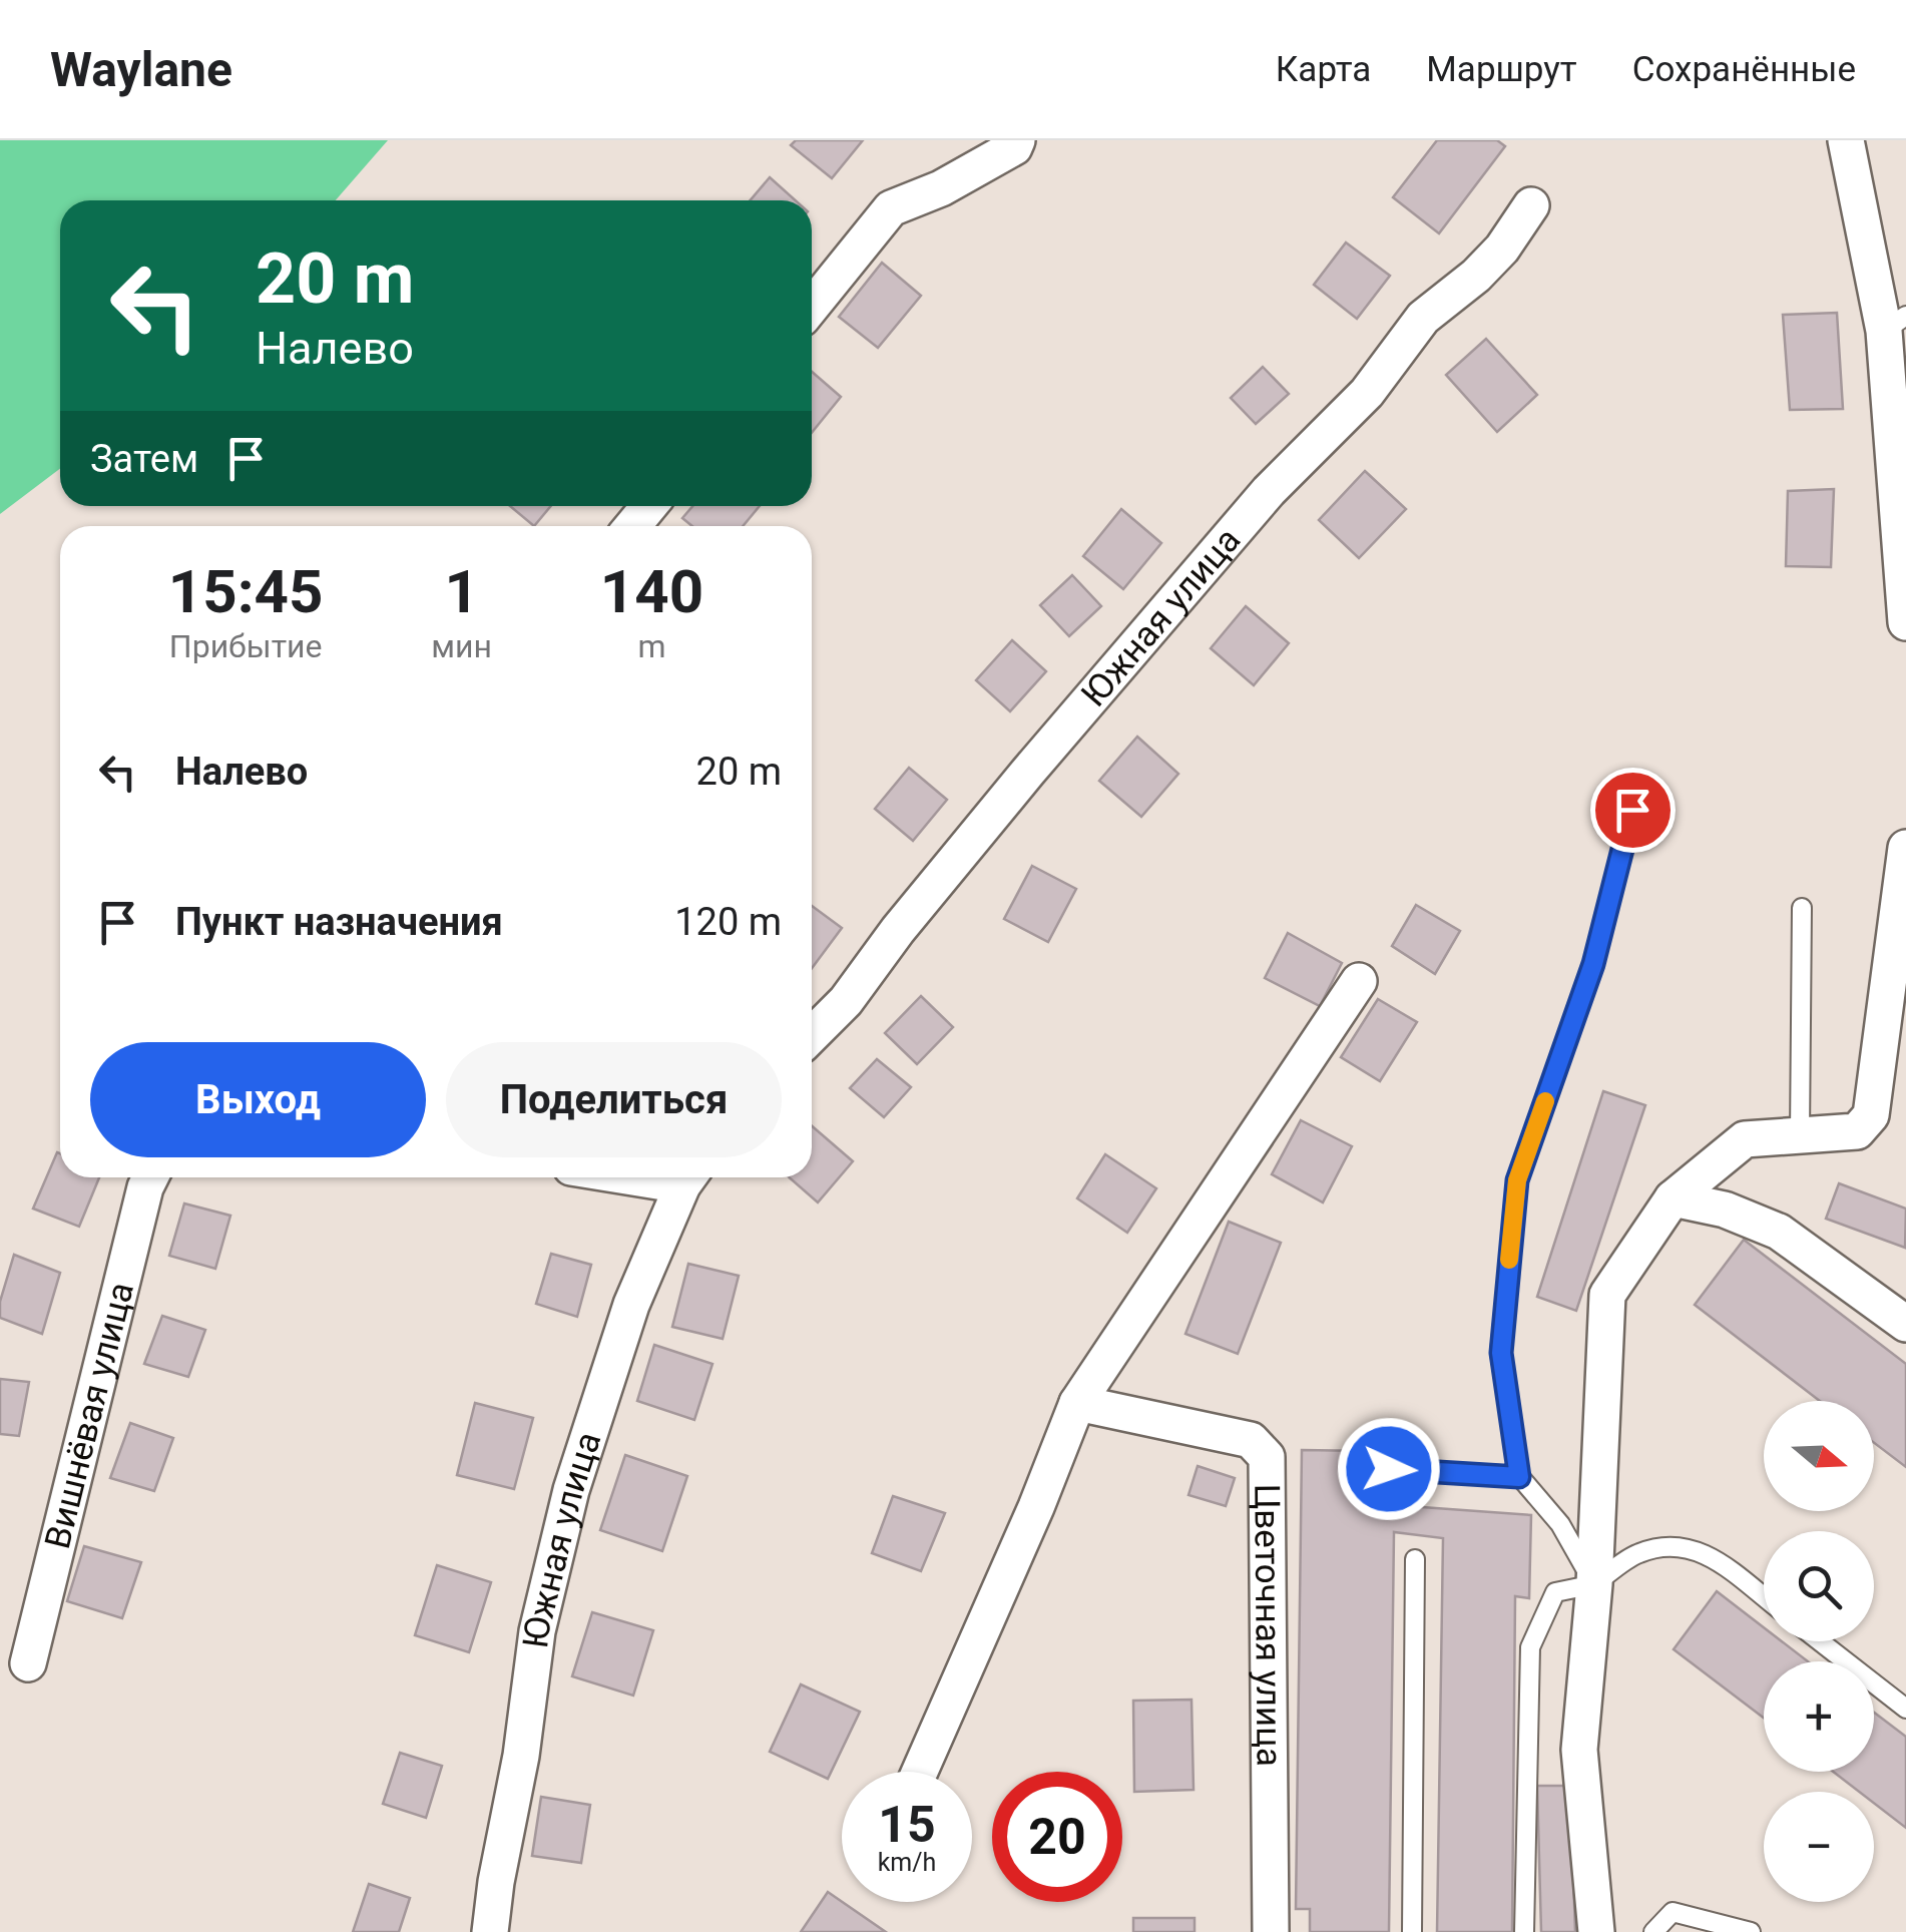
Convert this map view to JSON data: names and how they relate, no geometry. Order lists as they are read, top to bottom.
{
  "streets": {
    "street": ["Южная улица", "Вишнёвая улица", "Цветочная улица"]
  },
  "north": "right",
  "page": {
    "header": "Waylane",
    "nav": ["Карта", "Маршрут", "Сохранённые"],
    "turn": ["20 m", "Налево"],
    "then": "Затем",
    "eta": [
      "15:45",
      "Прибытие",
      "1",
      "мин",
      "140",
      "m"
    ],
    "list": [
      {
        "name": "Налево",
        "value": "20 m"
      },
      {
        "name": "Пункт назначения",
        "value": "120 m"
      }
    ],
    "buttons": ["Выход", "Поделиться"],
    "map_buttons": ["+", "−"],
    "speed": "15 km/h",
    "limit": "20"
  }
}
